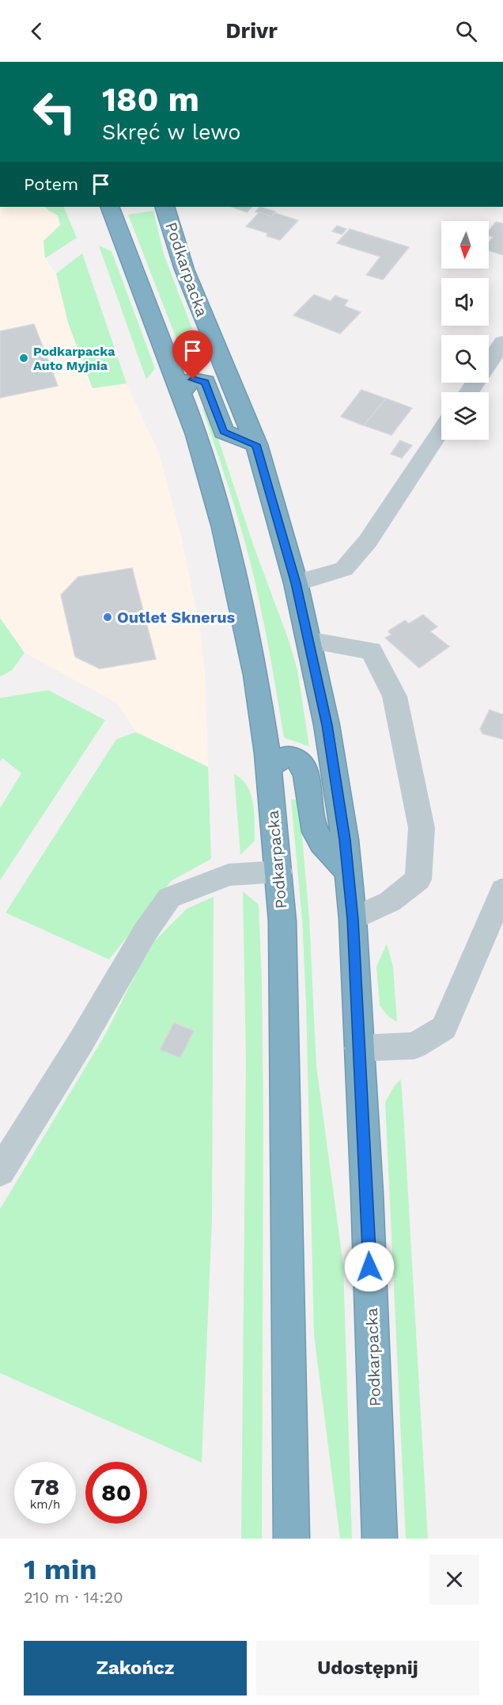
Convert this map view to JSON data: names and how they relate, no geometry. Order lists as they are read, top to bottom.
{
  "streets": {
    "highway": ["Podkarpacka"]
  },
  "places": ["Podkarpacka Auto Myjnia", "Outlet Sknerus"],
  "north": "bottom",
  "page": {
    "header": "Drivr",
    "turn": ["180 m", "Skręć w lewo"],
    "then": "Potem",
    "speed": "78 km/h",
    "limit": "80",
    "heading": ["1 min", "210 m · 14:20"],
    "buttons": ["Zakończ", "Udostępnij"]
  }
}
